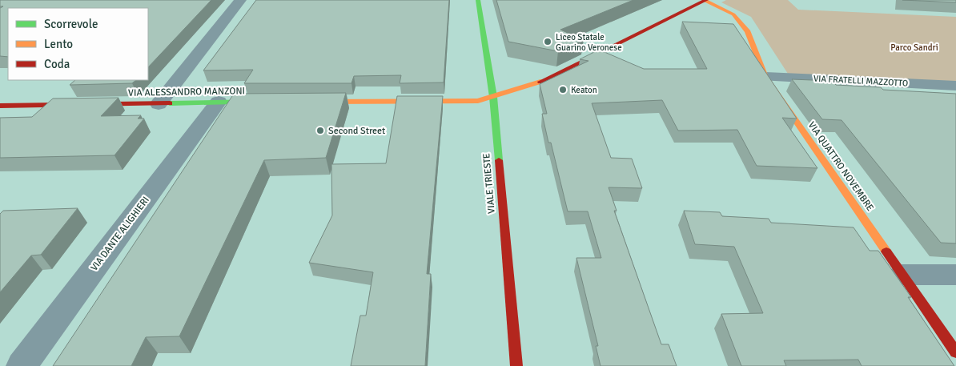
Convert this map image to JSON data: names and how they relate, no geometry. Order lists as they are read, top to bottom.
{
  "streets": {
    "street": [
      "VIA FRATELLI MAZZOTTO",
      "VIA ALESSANDRO MANZONI",
      "VIA QUATTRO NOVEMBRE",
      "VIALE TRIESTE",
      "VIA DANTE ALIGHIERI"
    ]
  },
  "crossings": [
    ["VIA FRATELLI MAZZOTTO", "VIA QUATTRO NOVEMBRE"],
    ["VIA ALESSANDRO MANZONI", "VIA DANTE ALIGHIERI"]
  ],
  "parks": ["Parco Sandri"],
  "places": ["Liceo Statale Guarino Veronese", "Keaton", "Second Street"],
  "legend": ["Scorrevole", "Lento", "Coda"]
}
